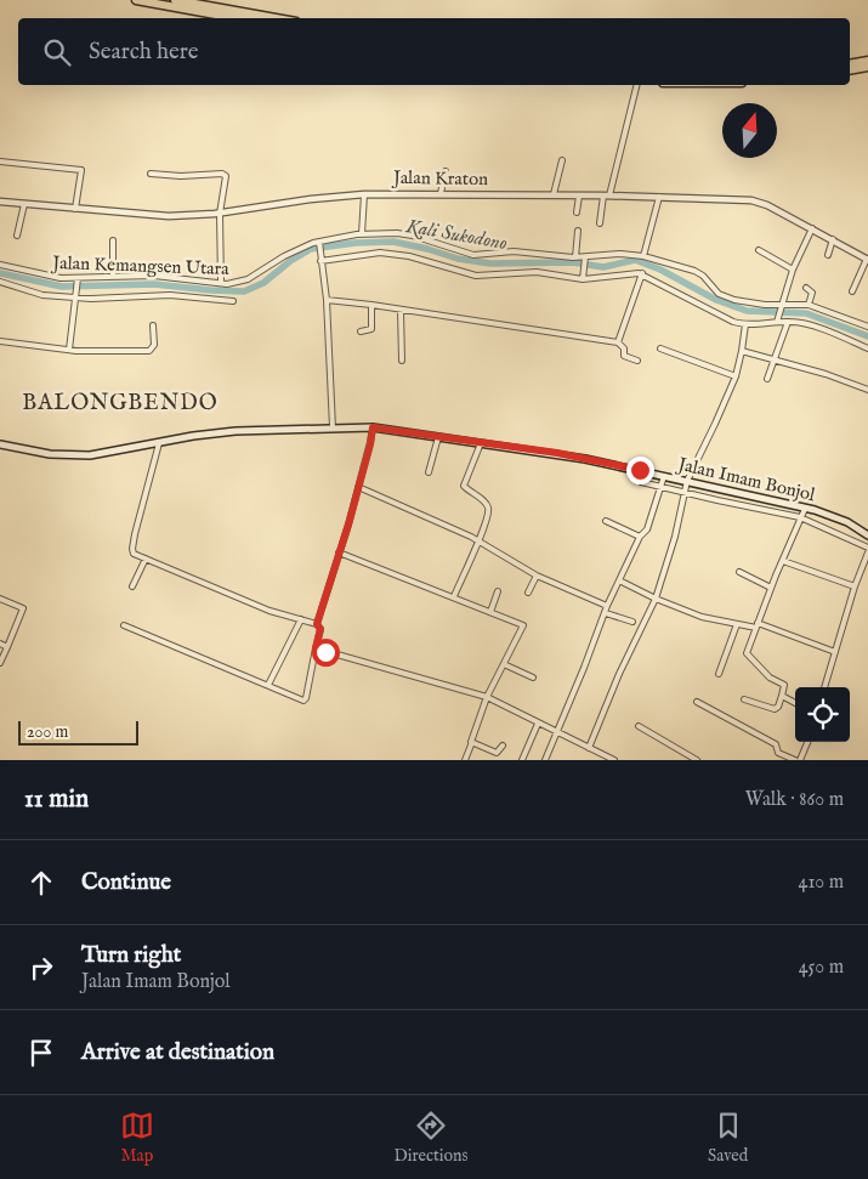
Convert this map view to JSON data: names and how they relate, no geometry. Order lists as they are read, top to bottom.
{
  "streets": {
    "main road": ["Jalan Imam Bonjol"],
    "street": ["Jalan Kraton", "Jalan Kemangsen Utara"]
  },
  "districts": ["BALONGBENDO"],
  "water": ["Kali Sukodono"],
  "scale_bar": "200 m",
  "north": "top",
  "page": {
    "search": "Search here",
    "scale": "200 m",
    "heading": ["11 min", "Walk · 860 m"],
    "list": [
      ["Continue", "410 m"],
      ["Turn right", "Jalan Imam Bonjol", "450 m"],
      "Arrive at destination"
    ],
    "nav": ["Map", "Directions", "Saved"]
  }
}
